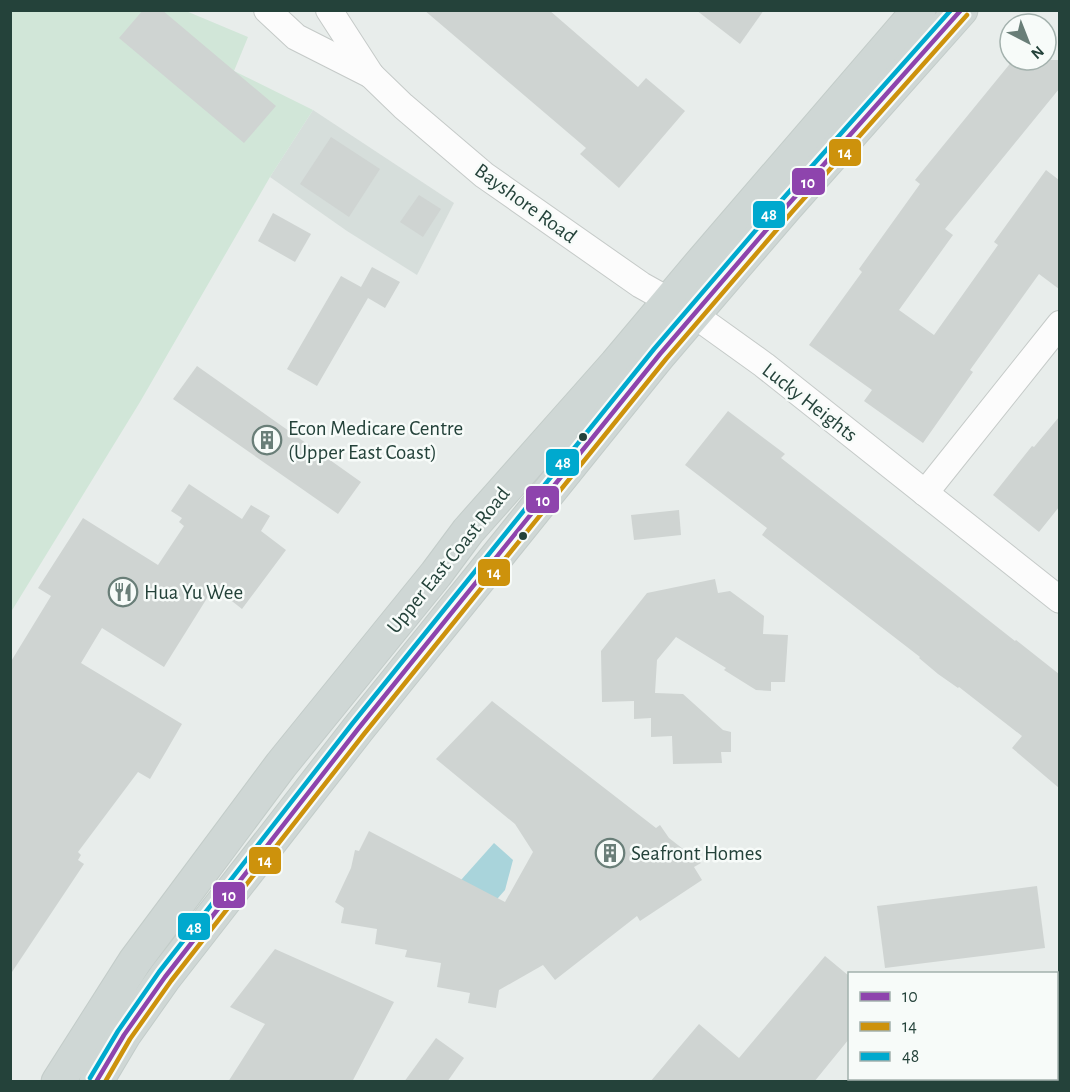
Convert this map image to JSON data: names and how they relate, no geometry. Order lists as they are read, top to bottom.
{
  "streets": {
    "main road": ["Upper East Coast Road"],
    "street": ["Bayshore Road", "Lucky Heights"]
  },
  "crossings": [
    ["Bayshore Road", "Lucky Heights"],
    ["Bayshore Road", "Upper East Coast Road"],
    ["Lucky Heights", "Upper East Coast Road"]
  ],
  "places": {
    "building": ["Econ Medicare Centre (Upper East Coast)", "Seafront Homes"],
    "restaurant": ["Hua Yu Wee"]
  },
  "lines": ["transit line 10", "transit line 48", "transit line 14"],
  "legend": ["10", "14", "48"],
  "north": "bottom right"
}
